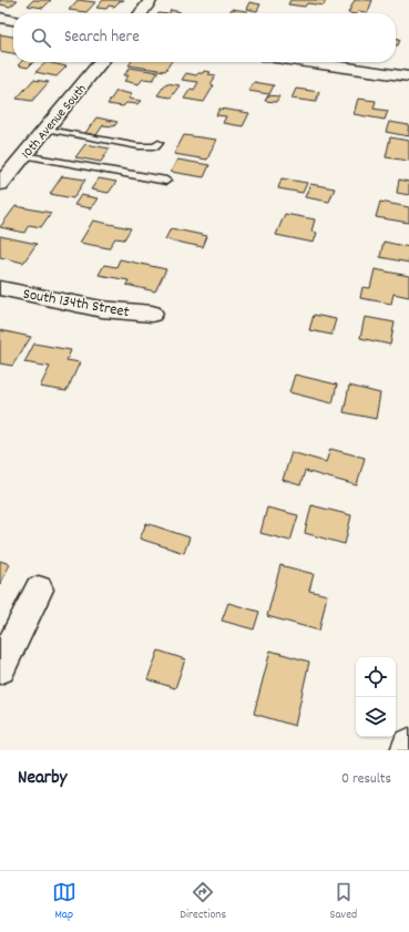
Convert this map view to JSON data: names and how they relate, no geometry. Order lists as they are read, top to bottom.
{
  "streets": {
    "street": ["10th Avenue South", "South 134th Street"]
  },
  "page": {
    "search": "Search here",
    "heading": ["Nearby", "0 results"],
    "nav": ["Map", "Directions", "Saved"]
  }
}
